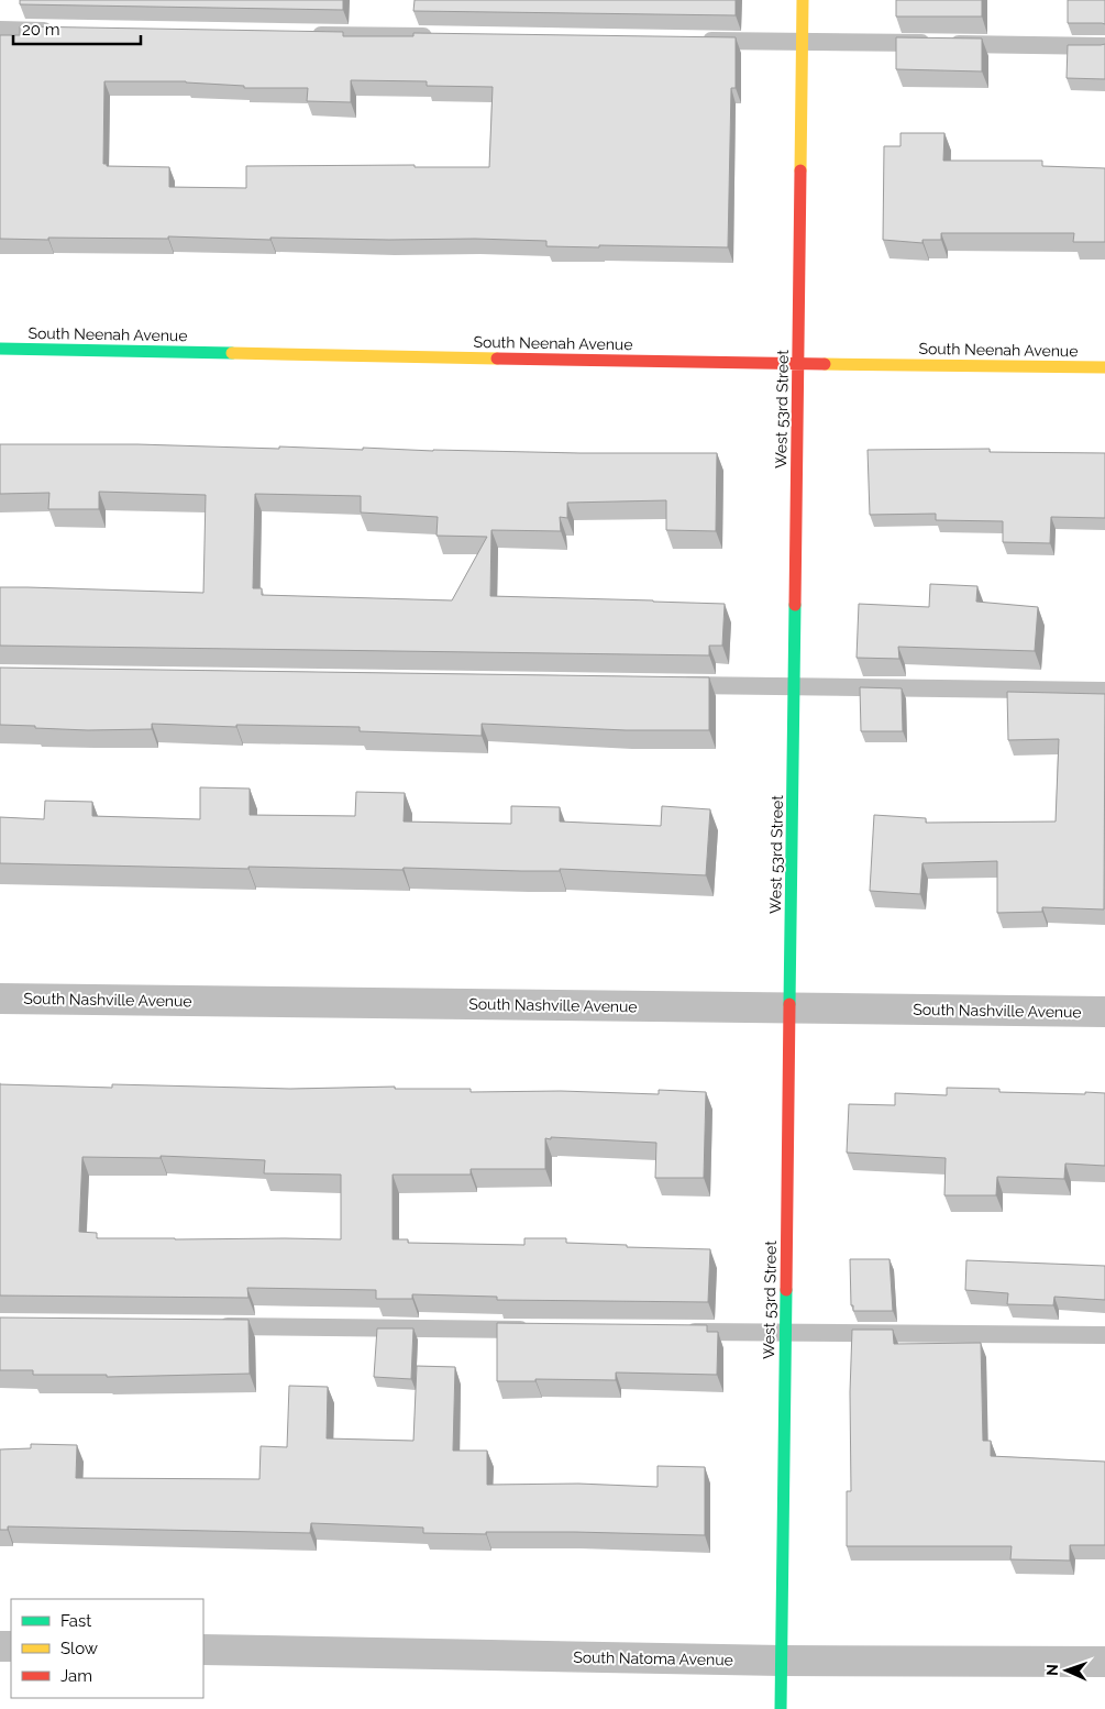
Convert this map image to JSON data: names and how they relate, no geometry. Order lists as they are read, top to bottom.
{
  "streets": {
    "street": [
      "South Neenah Avenue",
      "West 53rd Street",
      "South Nashville Avenue",
      "South Natoma Avenue"
    ]
  },
  "crossings": [
    ["South Neenah Avenue", "West 53rd Street"],
    ["West 53rd Street", "South Nashville Avenue"],
    ["West 53rd Street", "South Natoma Avenue"]
  ],
  "legend": ["Fast", "Slow", "Jam"],
  "scale_bar": "20 m",
  "north": "left"
}
